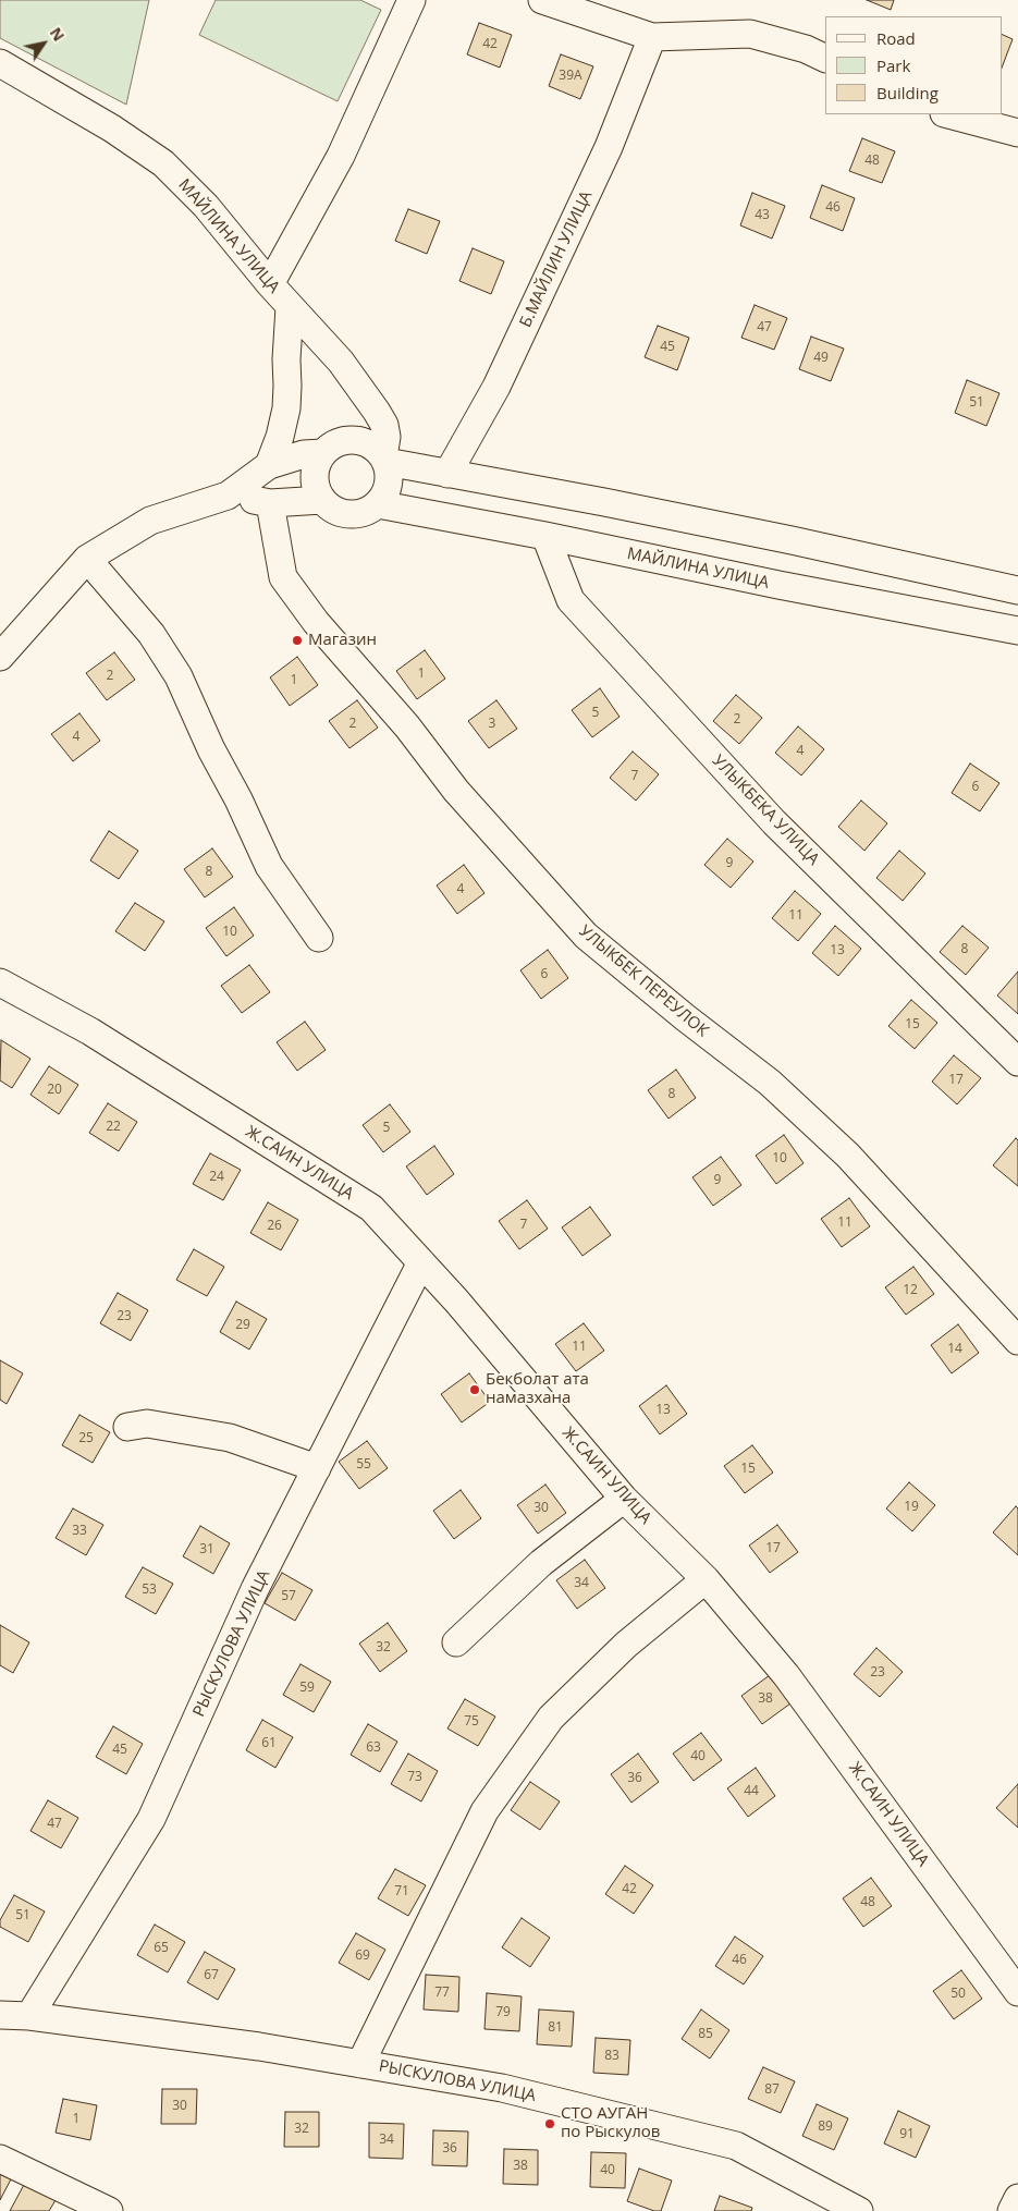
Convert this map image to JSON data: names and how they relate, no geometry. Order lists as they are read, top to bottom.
{
  "streets": {
    "street": [
      "МАЙЛИНА УЛИЦА",
      "Б.МАЙЛИН УЛИЦА",
      "УЛЫКБЕКА УЛИЦА",
      "УЛЫКБЕК ПЕРЕУЛОК",
      "Ж.САИН УЛИЦА",
      "РЫСКУЛОВА УЛИЦА"
    ]
  },
  "crossings": [
    ["МАЙЛИНА УЛИЦА", "УЛЫКБЕКА УЛИЦА"],
    ["Ж.САИН УЛИЦА", "РЫСКУЛОВА УЛИЦА"]
  ],
  "places": ["Магазин", "Бекболат ата намазхана", "СТО АУГАН по Рыскулов"],
  "house_numbers": [
    "42",
    "39А",
    "48",
    "46",
    "43",
    "47",
    "45",
    "49",
    "51",
    "1",
    "2",
    "1",
    "5",
    "2",
    "2",
    "3",
    "4",
    "4",
    "7",
    "6",
    "9",
    "8",
    "4",
    "11",
    "10",
    "8",
    "13",
    "6",
    "15",
    "17",
    "20",
    "8",
    "22",
    "5",
    "10",
    "24",
    "9",
    "11",
    "7",
    "26",
    "12",
    "23",
    "29",
    "11",
    "14",
    "13",
    "25",
    "55",
    "15",
    "19",
    "30",
    "33",
    "17",
    "31",
    "34",
    "53",
    "57",
    "32",
    "23",
    "59",
    "38",
    "75",
    "61",
    "63",
    "45",
    "40",
    "73",
    "36",
    "44",
    "47",
    "42",
    "71",
    "48",
    "51",
    "65",
    "69",
    "46",
    "67",
    "77",
    "50",
    "79",
    "81",
    "85",
    "83",
    "87",
    "30",
    "1",
    "89",
    "32",
    "91",
    "34",
    "36",
    "38",
    "40"
  ],
  "legend": ["Road", "Park", "Building"],
  "north": "top right"
}
